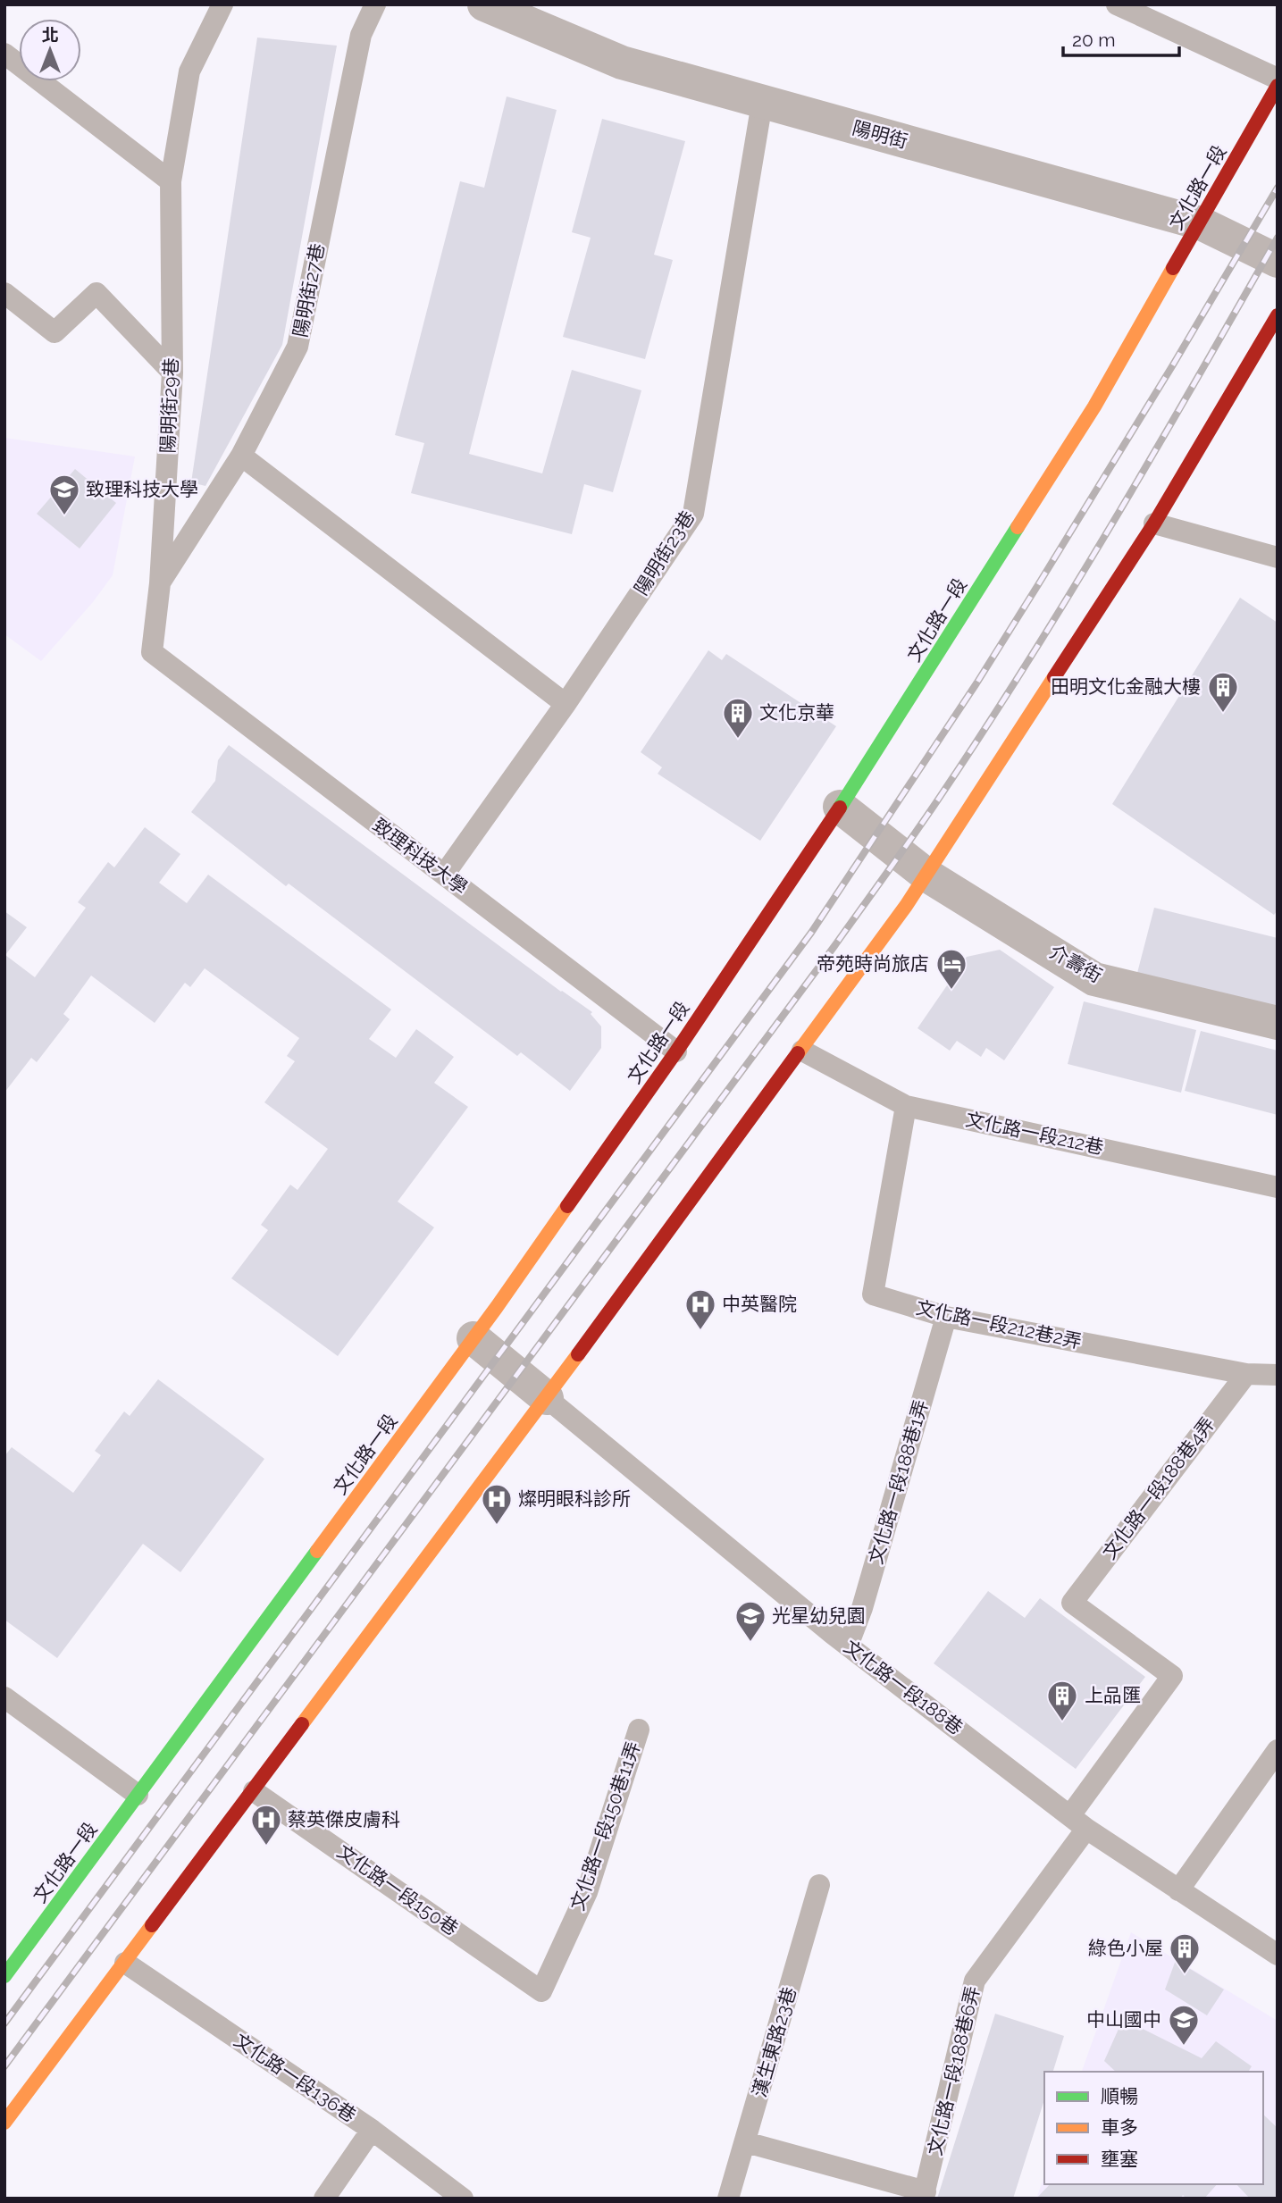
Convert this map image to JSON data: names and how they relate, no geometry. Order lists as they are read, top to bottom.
{
  "streets": {
    "main road": ["文化路一段"],
    "street": ["陽明街", "介壽街"],
    "lane": [
      "陽明街27巷",
      "陽明街29巷",
      "陽明街23巷",
      "致理科技大學",
      "文化路一段212巷",
      "文化路一段212巷2弄",
      "文化路一段188巷1弄",
      "文化路一段188巷4弄",
      "文化路一段188巷",
      "文化路一段150巷11弄",
      "文化路一段150巷",
      "漢生東路23巷",
      "文化路一段188巷6弄",
      "文化路一段136巷"
    ]
  },
  "crossings": [
    ["陽明街", "文化路一段"],
    ["陽明街", "陽明街23巷"],
    ["文化路一段", "致理科技大學"],
    ["文化路一段", "介壽街"],
    ["陽明街27巷", "陽明街29巷"],
    ["陽明街29巷", "致理科技大學"],
    ["陽明街23巷", "致理科技大學"],
    ["文化路一段212巷", "文化路一段212巷2弄"],
    ["文化路一段212巷2弄", "文化路一段188巷1弄"],
    ["文化路一段212巷2弄", "文化路一段188巷4弄"],
    ["文化路一段188巷1弄", "文化路一段188巷"],
    ["文化路一段188巷4弄", "文化路一段188巷6弄"],
    ["文化路一段188巷", "文化路一段188巷6弄"],
    ["文化路一段150巷11弄", "文化路一段150巷"]
  ],
  "places": {
    "school or university": ["致理科技大學", "光星幼兒園", "中山國中"],
    "building": [
      "田明文化金融大樓",
      "文化京華",
      "上品匯",
      "綠色小屋"
    ],
    "hotel": ["帝苑時尚旅店"],
    "hospital": ["中英醫院", "燦明眼科診所", "蔡英傑皮膚科"]
  },
  "legend": ["順暢", "車多", "壅塞"],
  "scale_bar": "20 m",
  "north": "top"
}
